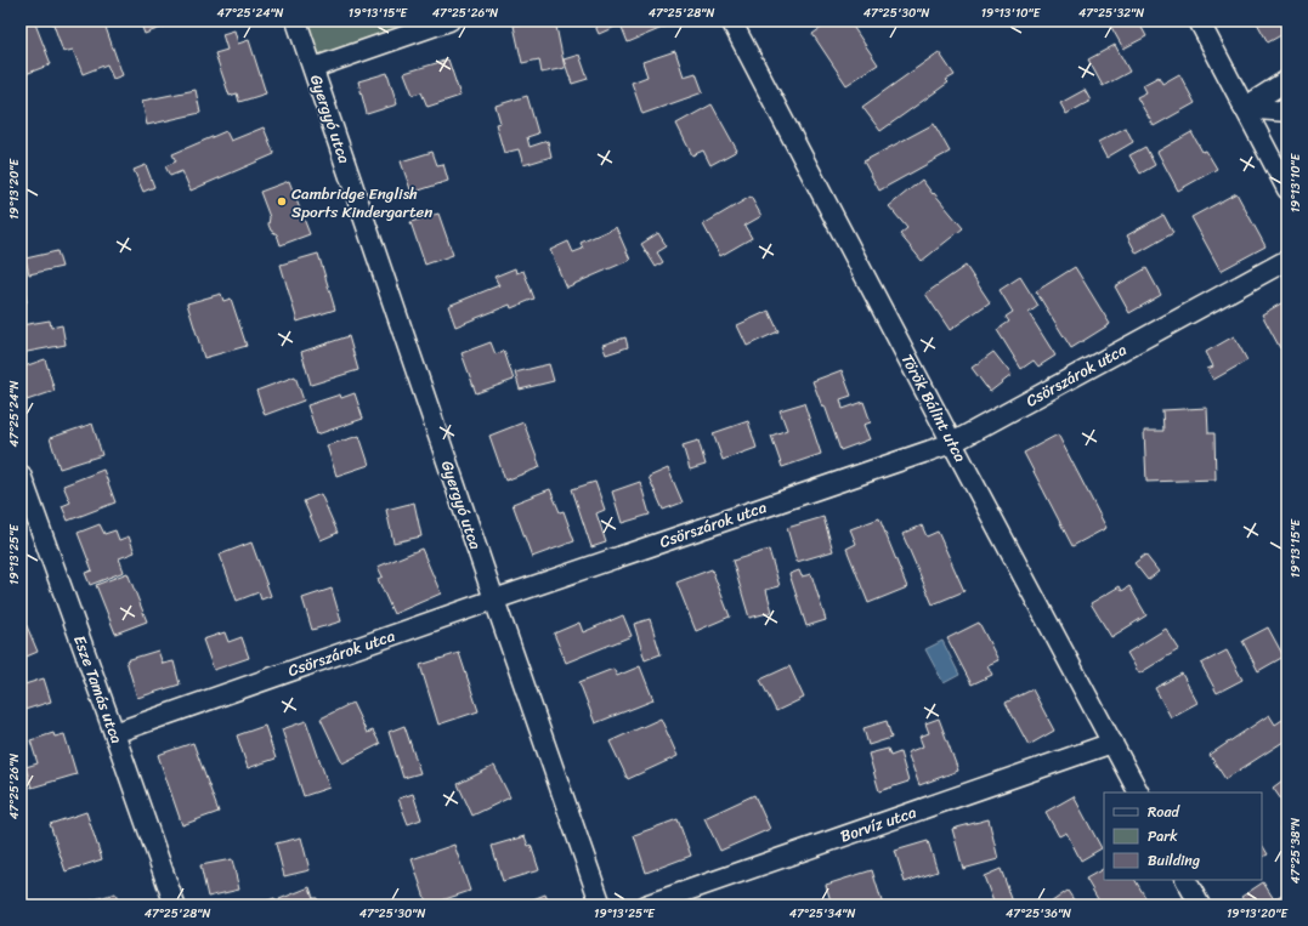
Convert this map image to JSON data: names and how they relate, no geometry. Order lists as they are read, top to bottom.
{
  "streets": {
    "street": [
      "Gyergyó utca",
      "Csörszárok utca",
      "Török Bálint utca",
      "Esze Tamás utca",
      "Borvíz utca"
    ]
  },
  "crossings": [
    ["Gyergyó utca", "Csörszárok utca"],
    ["Csörszárok utca", "Török Bálint utca"],
    ["Csörszárok utca", "Esze Tamás utca"],
    ["Török Bálint utca", "Borvíz utca"]
  ],
  "places": ["Cambridge English Sports Kindergarten"],
  "legend": ["Road", "Park", "Building"],
  "coordinates": [
    "47°25'24\"N",
    "19°13'15\"E",
    "47°25'26\"N",
    "47°25'28\"N",
    "47°25'30\"N",
    "19°13'10\"E",
    "47°25'32\"N",
    "19°13'20\"E",
    "19°13'25\"E",
    "47°25'38\"N",
    "47°25'34\"N",
    "47°25'36\"N"
  ]
}
